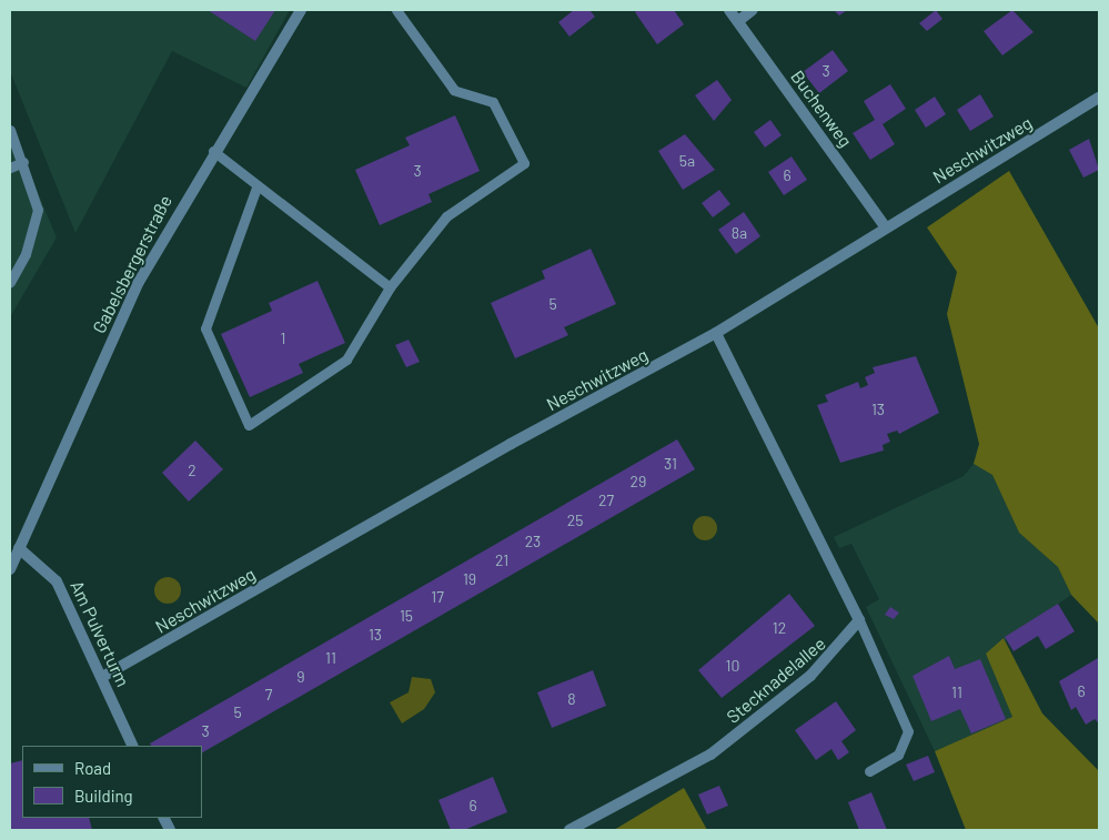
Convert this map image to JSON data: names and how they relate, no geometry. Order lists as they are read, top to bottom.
{
  "streets": {
    "street": [
      "Buchenweg",
      "Neschwitzweg",
      "Gabelsbergerstraße",
      "Am Pulverturm",
      "Stecknadelallee"
    ]
  },
  "crossings": [
    ["Buchenweg", "Neschwitzweg"],
    ["Neschwitzweg", "Am Pulverturm"],
    ["Gabelsbergerstraße", "Am Pulverturm"]
  ],
  "house_numbers": [
    "3",
    "5a",
    "3",
    "6",
    "8a",
    "5",
    "1",
    "13",
    "31",
    "2",
    "29",
    "27",
    "25",
    "23",
    "21",
    "19",
    "17",
    "15",
    "12",
    "13",
    "11",
    "10",
    "9",
    "6",
    "11",
    "7",
    "8",
    "5",
    "3",
    "6"
  ],
  "legend": ["Road", "Building"]
}
